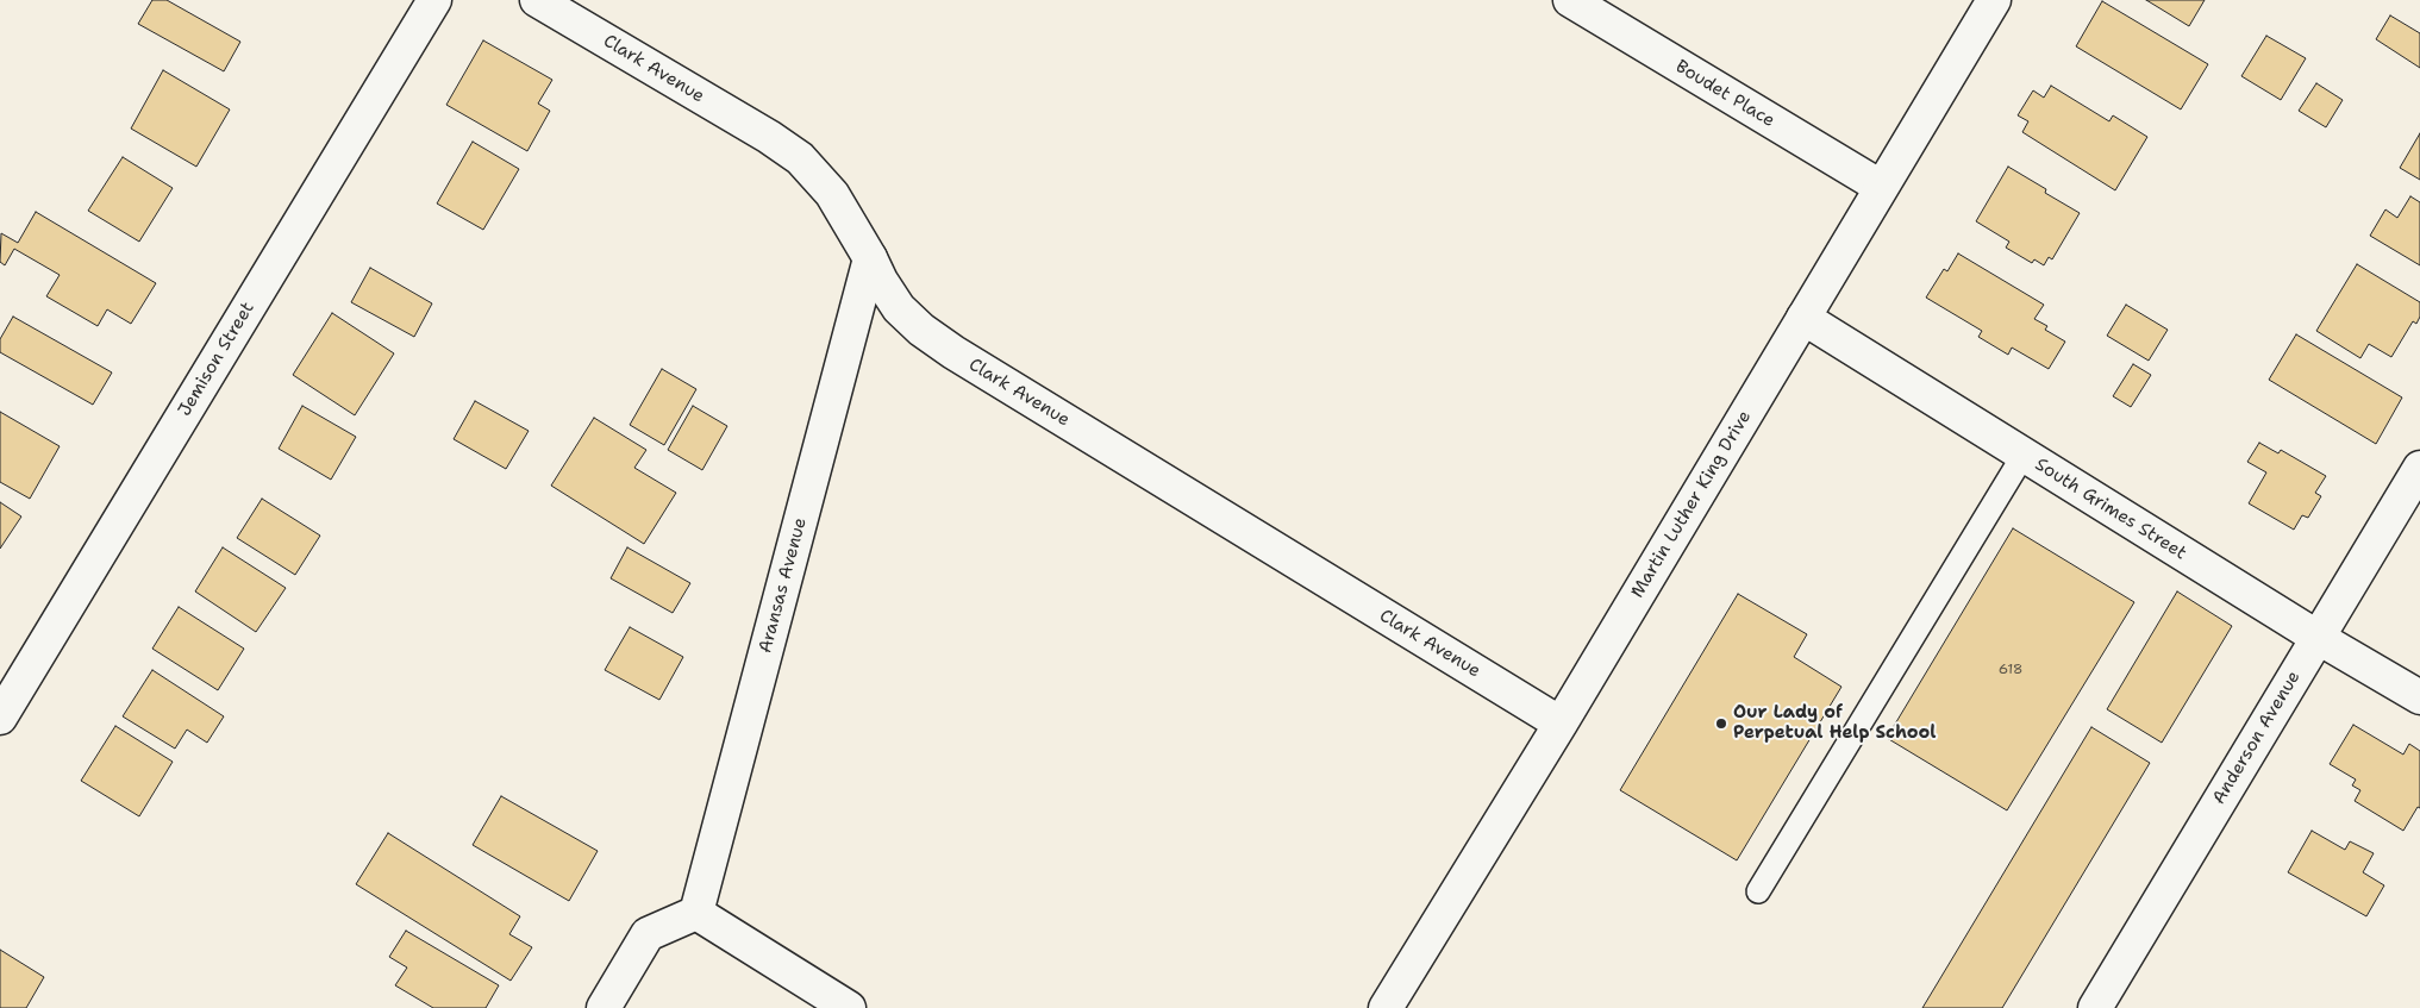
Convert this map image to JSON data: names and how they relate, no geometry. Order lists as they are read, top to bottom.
{
  "streets": {
    "street": [
      "Clark Avenue",
      "Boudet Place",
      "Jemison Street",
      "Martin Luther King Drive",
      "South Grimes Street",
      "Aransas Avenue",
      "Anderson Avenue"
    ]
  },
  "crossings": [
    ["Clark Avenue", "Martin Luther King Drive"],
    ["Clark Avenue", "Aransas Avenue"],
    ["Boudet Place", "Martin Luther King Drive"],
    ["Martin Luther King Drive", "South Grimes Street"],
    ["South Grimes Street", "Anderson Avenue"]
  ],
  "places": ["Our Lady of Perpetual Help School"],
  "house_numbers": ["618"]
}
